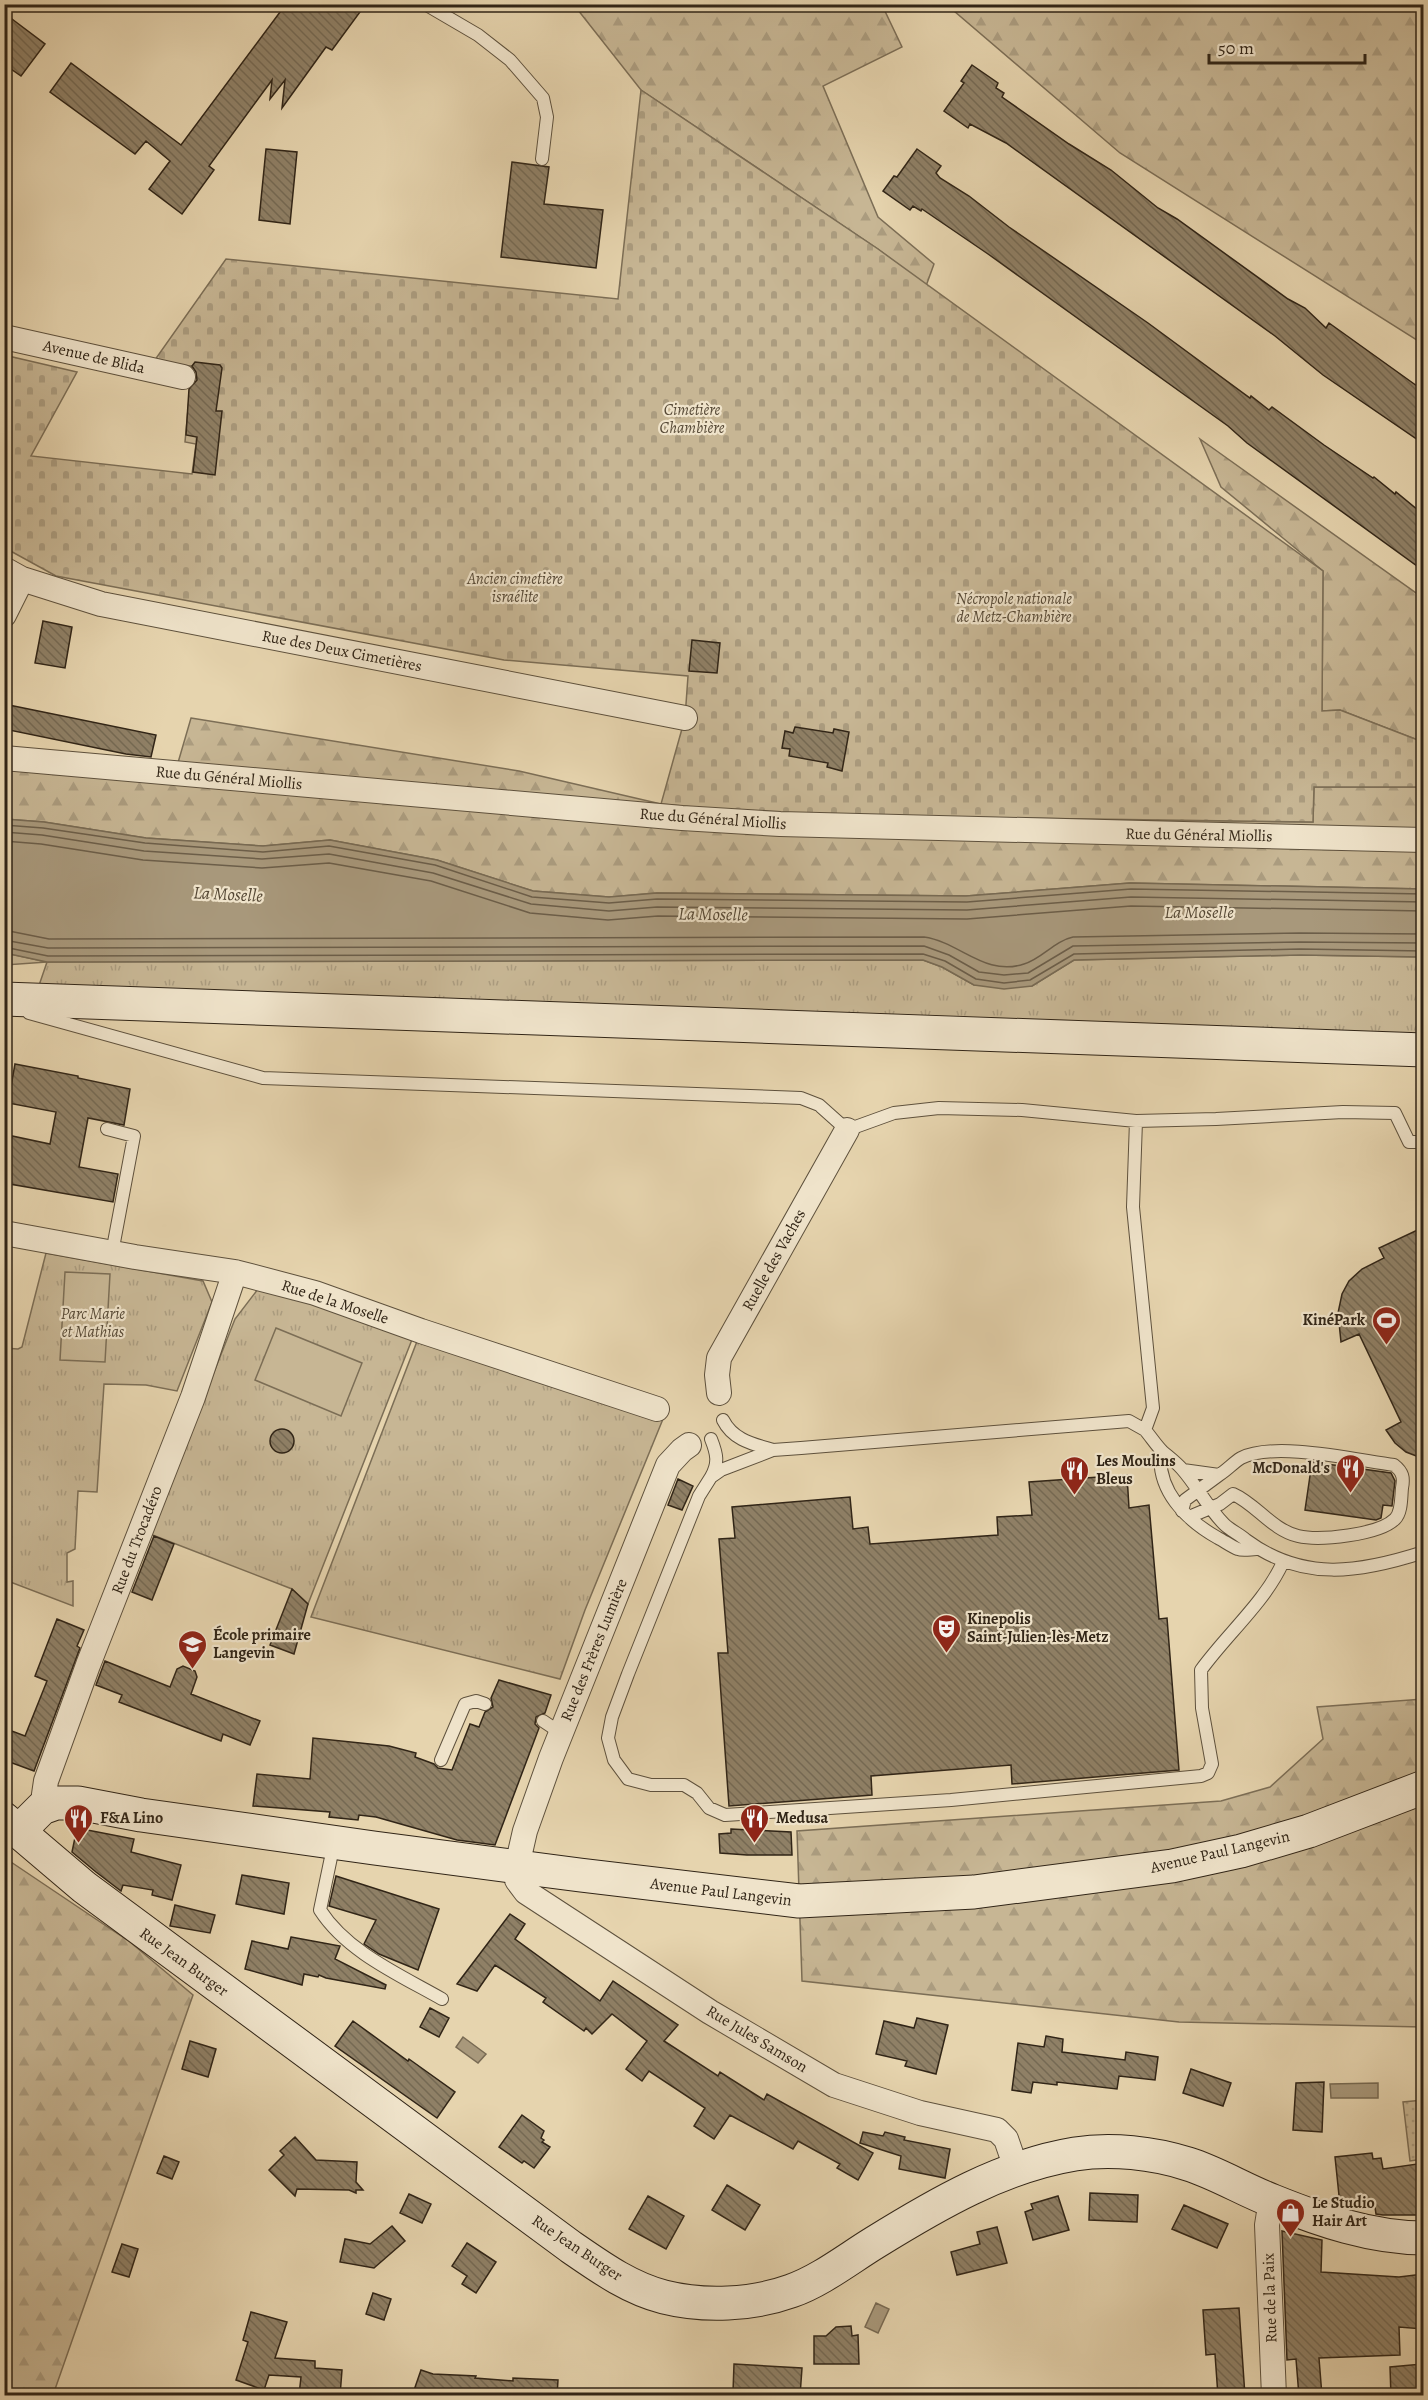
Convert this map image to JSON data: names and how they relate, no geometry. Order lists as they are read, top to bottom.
{
  "streets": {
    "main road": ["Avenue Paul Langevin", "Rue Jean Burger"],
    "street": [
      "Avenue de Blida",
      "Rue des Deux Cimetières",
      "Rue du Général Miollis",
      "Ruelle des Vaches",
      "Rue de la Moselle",
      "Rue du Trocadéro",
      "Rue des Frères Lumière",
      "Rue Jules Samson",
      "Rue de la Paix"
    ]
  },
  "crossings": [
    ["Rue de la Moselle", "Rue du Trocadéro"],
    ["Rue du Trocadéro", "Avenue Paul Langevin"],
    ["Rue du Trocadéro", "Rue Jean Burger"],
    ["Rue des Frères Lumière", "Avenue Paul Langevin"],
    ["Rue des Frères Lumière", "Rue Jules Samson"],
    ["Avenue Paul Langevin", "Rue Jean Burger"],
    ["Avenue Paul Langevin", "Rue Jules Samson"],
    ["Rue Jean Burger", "Rue Jules Samson"],
    ["Rue Jean Burger", "Rue de la Paix"]
  ],
  "water": ["La Moselle"],
  "parks": [
    "Cimetière Chambière",
    "Ancien cimetière israélite",
    "Nécropole nationale de Metz-Chambière",
    "Parc Marie et Mathias"
  ],
  "places": {
    "sports": ["KinéPark"],
    "restaurant": [
      "McDonald's",
      "Les Moulins Bleus",
      "F&A Lino",
      "Medusa"
    ],
    "theatre": ["Kinepolis Saint-Julien-lès-Metz"],
    "school or university": ["École primaire Langevin"],
    "shop": ["Le Studio Hair Art"]
  },
  "scale_bar": "50 m"
}
